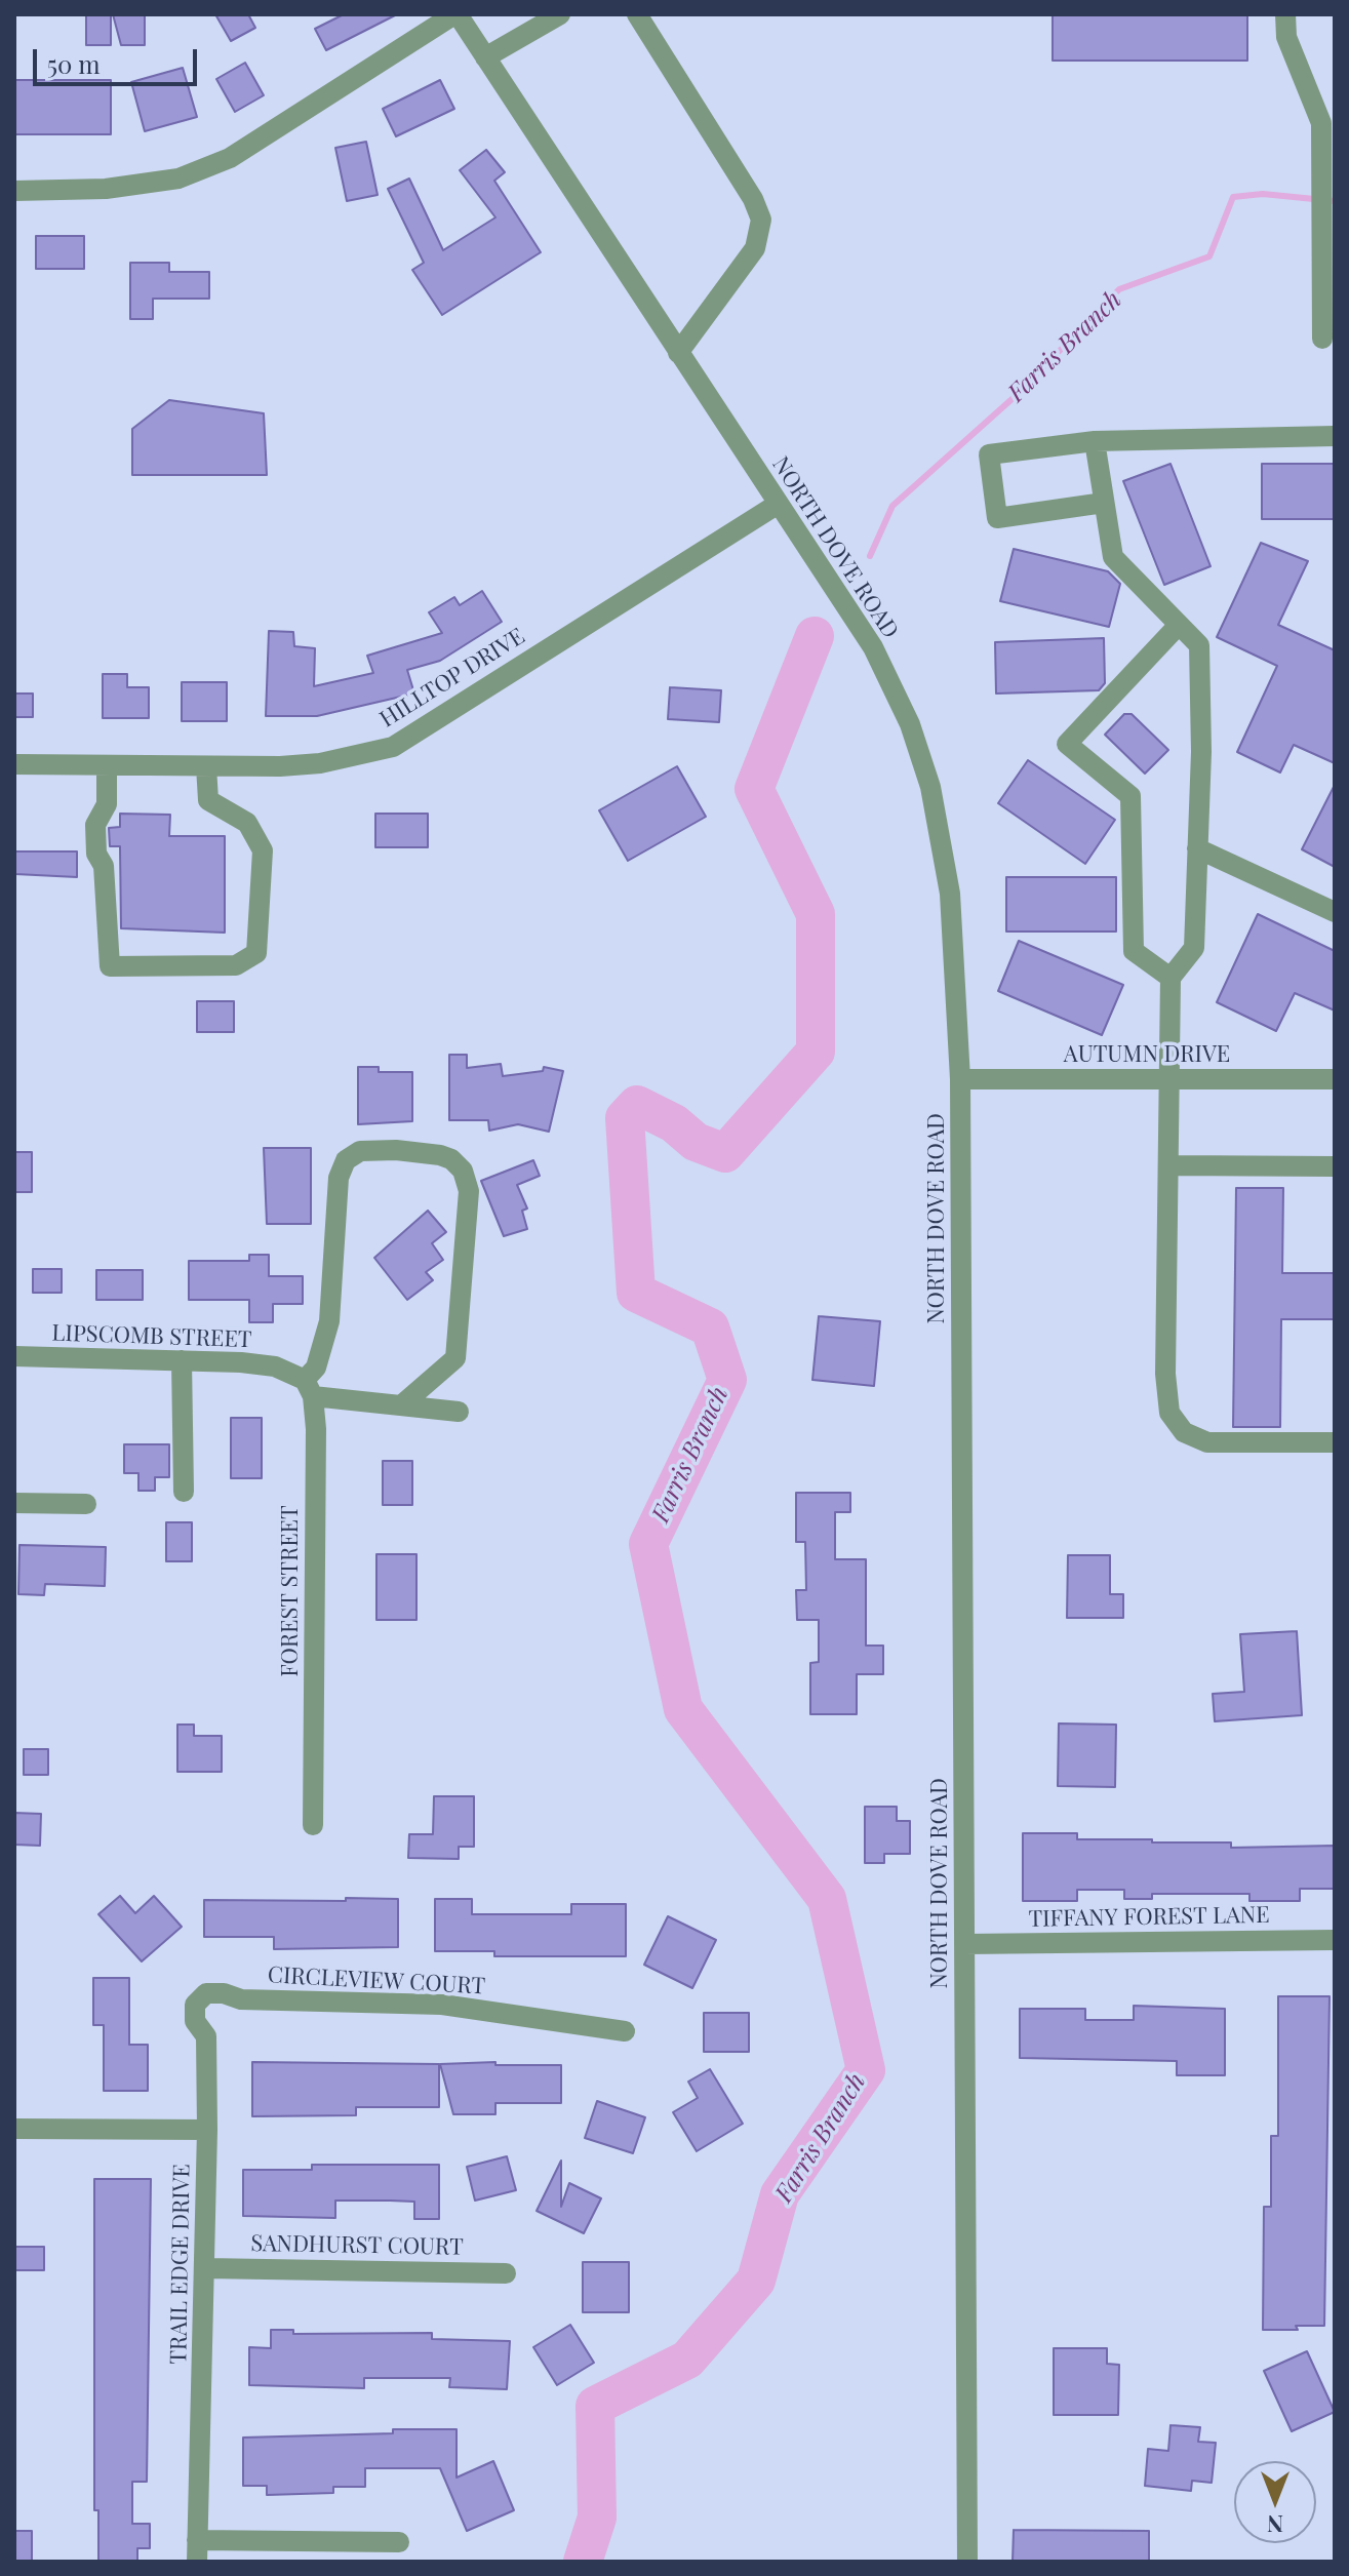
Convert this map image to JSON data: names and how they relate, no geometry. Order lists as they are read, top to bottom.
{
  "streets": {
    "street": [
      "NORTH DOVE ROAD",
      "HILLTOP DRIVE",
      "AUTUMN DRIVE",
      "LIPSCOMB STREET",
      "FOREST STREET",
      "TIFFANY FOREST LANE",
      "CIRCLEVIEW COURT",
      "SANDHURST COURT",
      "TRAIL EDGE DRIVE"
    ]
  },
  "crossings": [
    ["NORTH DOVE ROAD", "HILLTOP DRIVE"],
    ["NORTH DOVE ROAD", "AUTUMN DRIVE"],
    ["NORTH DOVE ROAD", "TIFFANY FOREST LANE"],
    ["LIPSCOMB STREET", "FOREST STREET"],
    ["CIRCLEVIEW COURT", "TRAIL EDGE DRIVE"],
    ["SANDHURST COURT", "TRAIL EDGE DRIVE"]
  ],
  "water": ["Farris Branch"],
  "scale_bar": "50 m",
  "north": "bottom"
}
